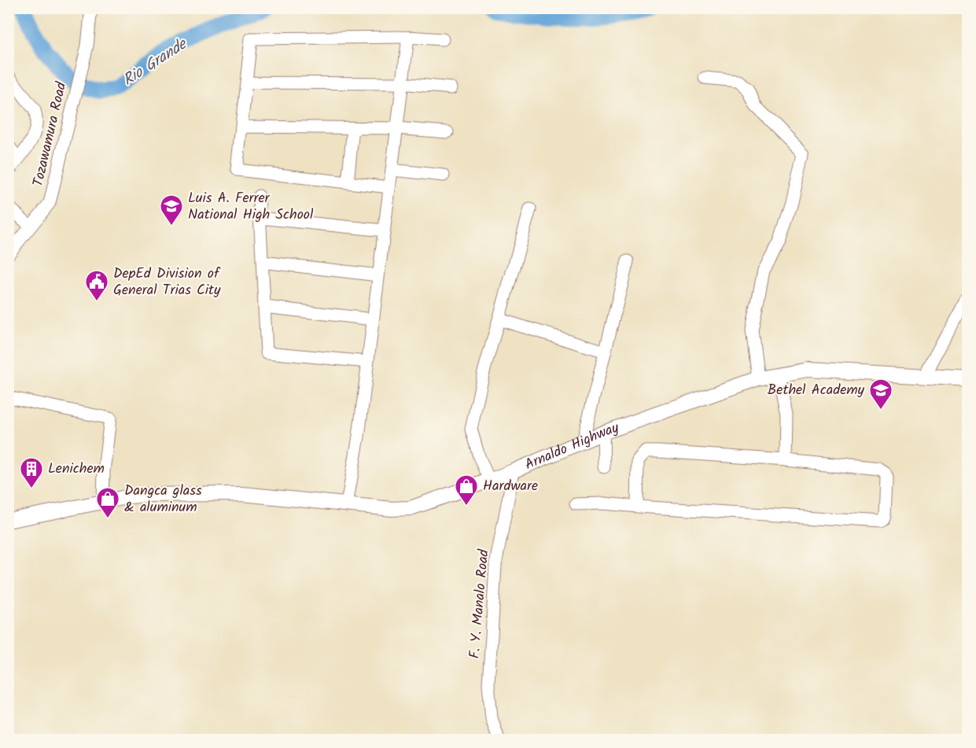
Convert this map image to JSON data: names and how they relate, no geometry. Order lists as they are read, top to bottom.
{
  "streets": {
    "main road": ["Arnaldo Highway"],
    "street": ["Tozawamura Road", "F. Y. Manalo Road"]
  },
  "crossings": [
    ["Arnaldo Highway", "F. Y. Manalo Road"]
  ],
  "water": ["Rio Grande"],
  "places": {
    "school or university": ["Luis A. Ferrer National High School", "Bethel Academy"],
    "public building": ["DepEd Division of General Trias City"],
    "building": ["Lenichem"],
    "shop": ["Hardware", "Dangca glass & aluminum"]
  }
}
